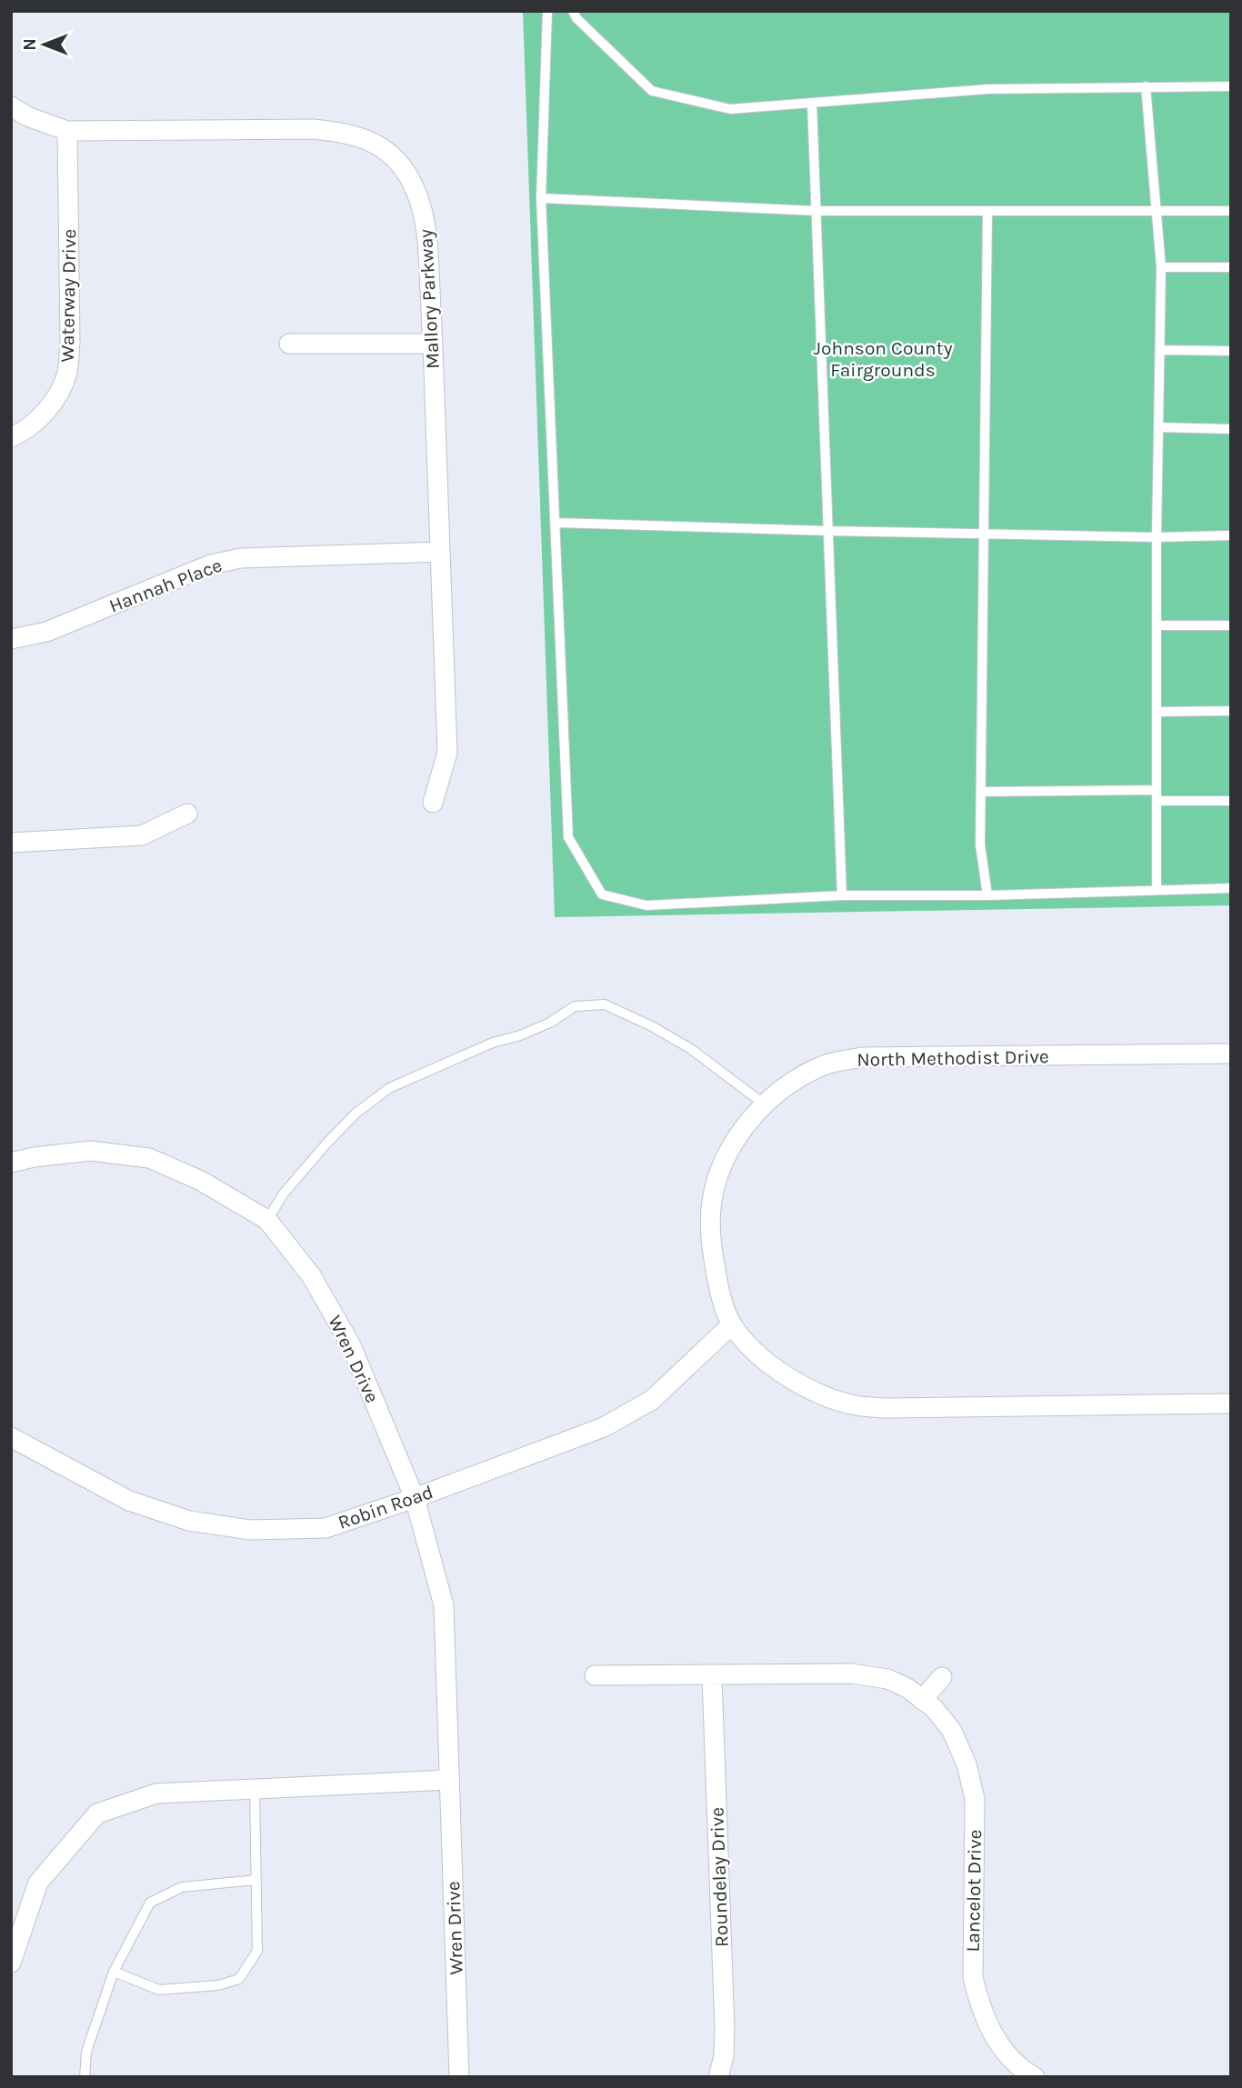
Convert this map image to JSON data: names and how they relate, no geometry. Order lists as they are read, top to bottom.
{
  "streets": {
    "street": [
      "Waterway Drive",
      "Mallory Parkway",
      "Hannah Place",
      "North Methodist Drive",
      "Wren Drive",
      "Robin Road",
      "Roundelay Drive",
      "Lancelot Drive"
    ]
  },
  "crossings": [
    ["Waterway Drive", "Mallory Parkway"],
    ["Mallory Parkway", "Hannah Place"],
    ["North Methodist Drive", "Robin Road"],
    ["Wren Drive", "Robin Road"],
    ["Roundelay Drive", "Lancelot Drive"]
  ],
  "parks": ["Johnson County Fairgrounds"],
  "north": "left"
}
